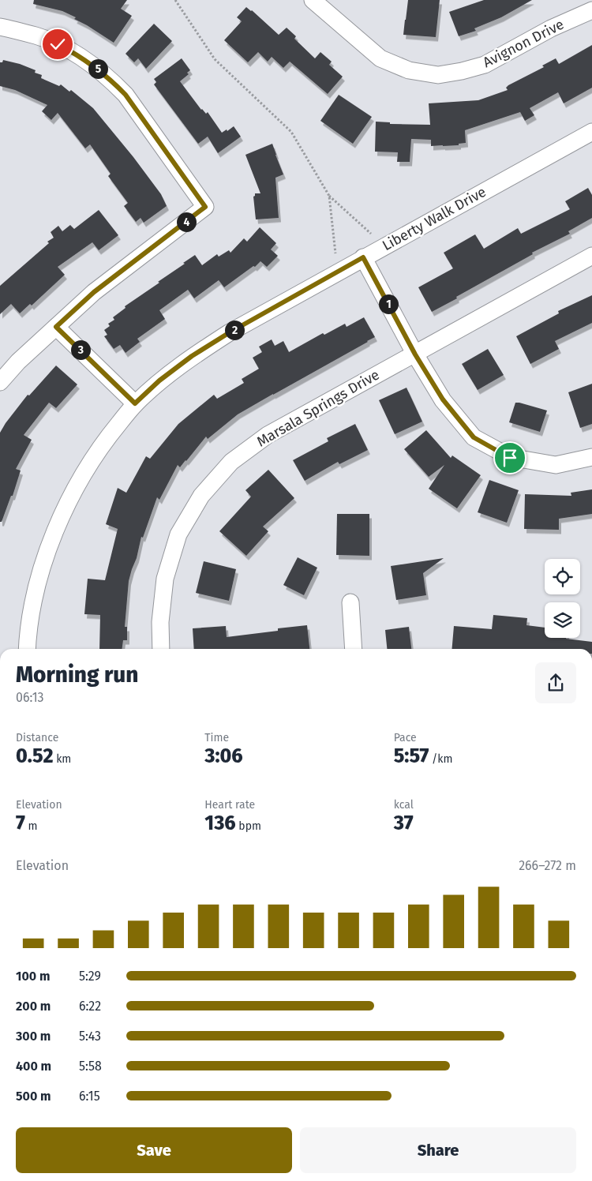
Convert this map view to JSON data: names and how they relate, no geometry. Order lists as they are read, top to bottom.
{
  "streets": {
    "street": ["Avignon Drive", "Liberty Walk Drive", "Marsala Springs Drive"]
  },
  "page": {
    "pins": [
      "5",
      "4",
      "1",
      "2",
      "3"
    ],
    "heading": ["Morning run", "06:13"],
    "stats": [
      ["Distance", "0.52 km"],
      ["Time", "3:06"],
      ["Pace", "5:57 /km"],
      ["Elevation", "7 m"],
      ["Heart rate", "136 bpm"],
      ["kcal", "37"]
    ],
    "chart": ["Elevation", "266–272 m"],
    "list": [
      {
        "name": "100 m",
        "note": "5:29"
      },
      {
        "name": "200 m",
        "note": "6:22"
      },
      {
        "name": "300 m",
        "note": "5:43"
      },
      {
        "name": "400 m",
        "note": "5:58"
      },
      {
        "name": "500 m",
        "note": "6:15"
      }
    ],
    "buttons": ["Save", "Share"]
  }
}
